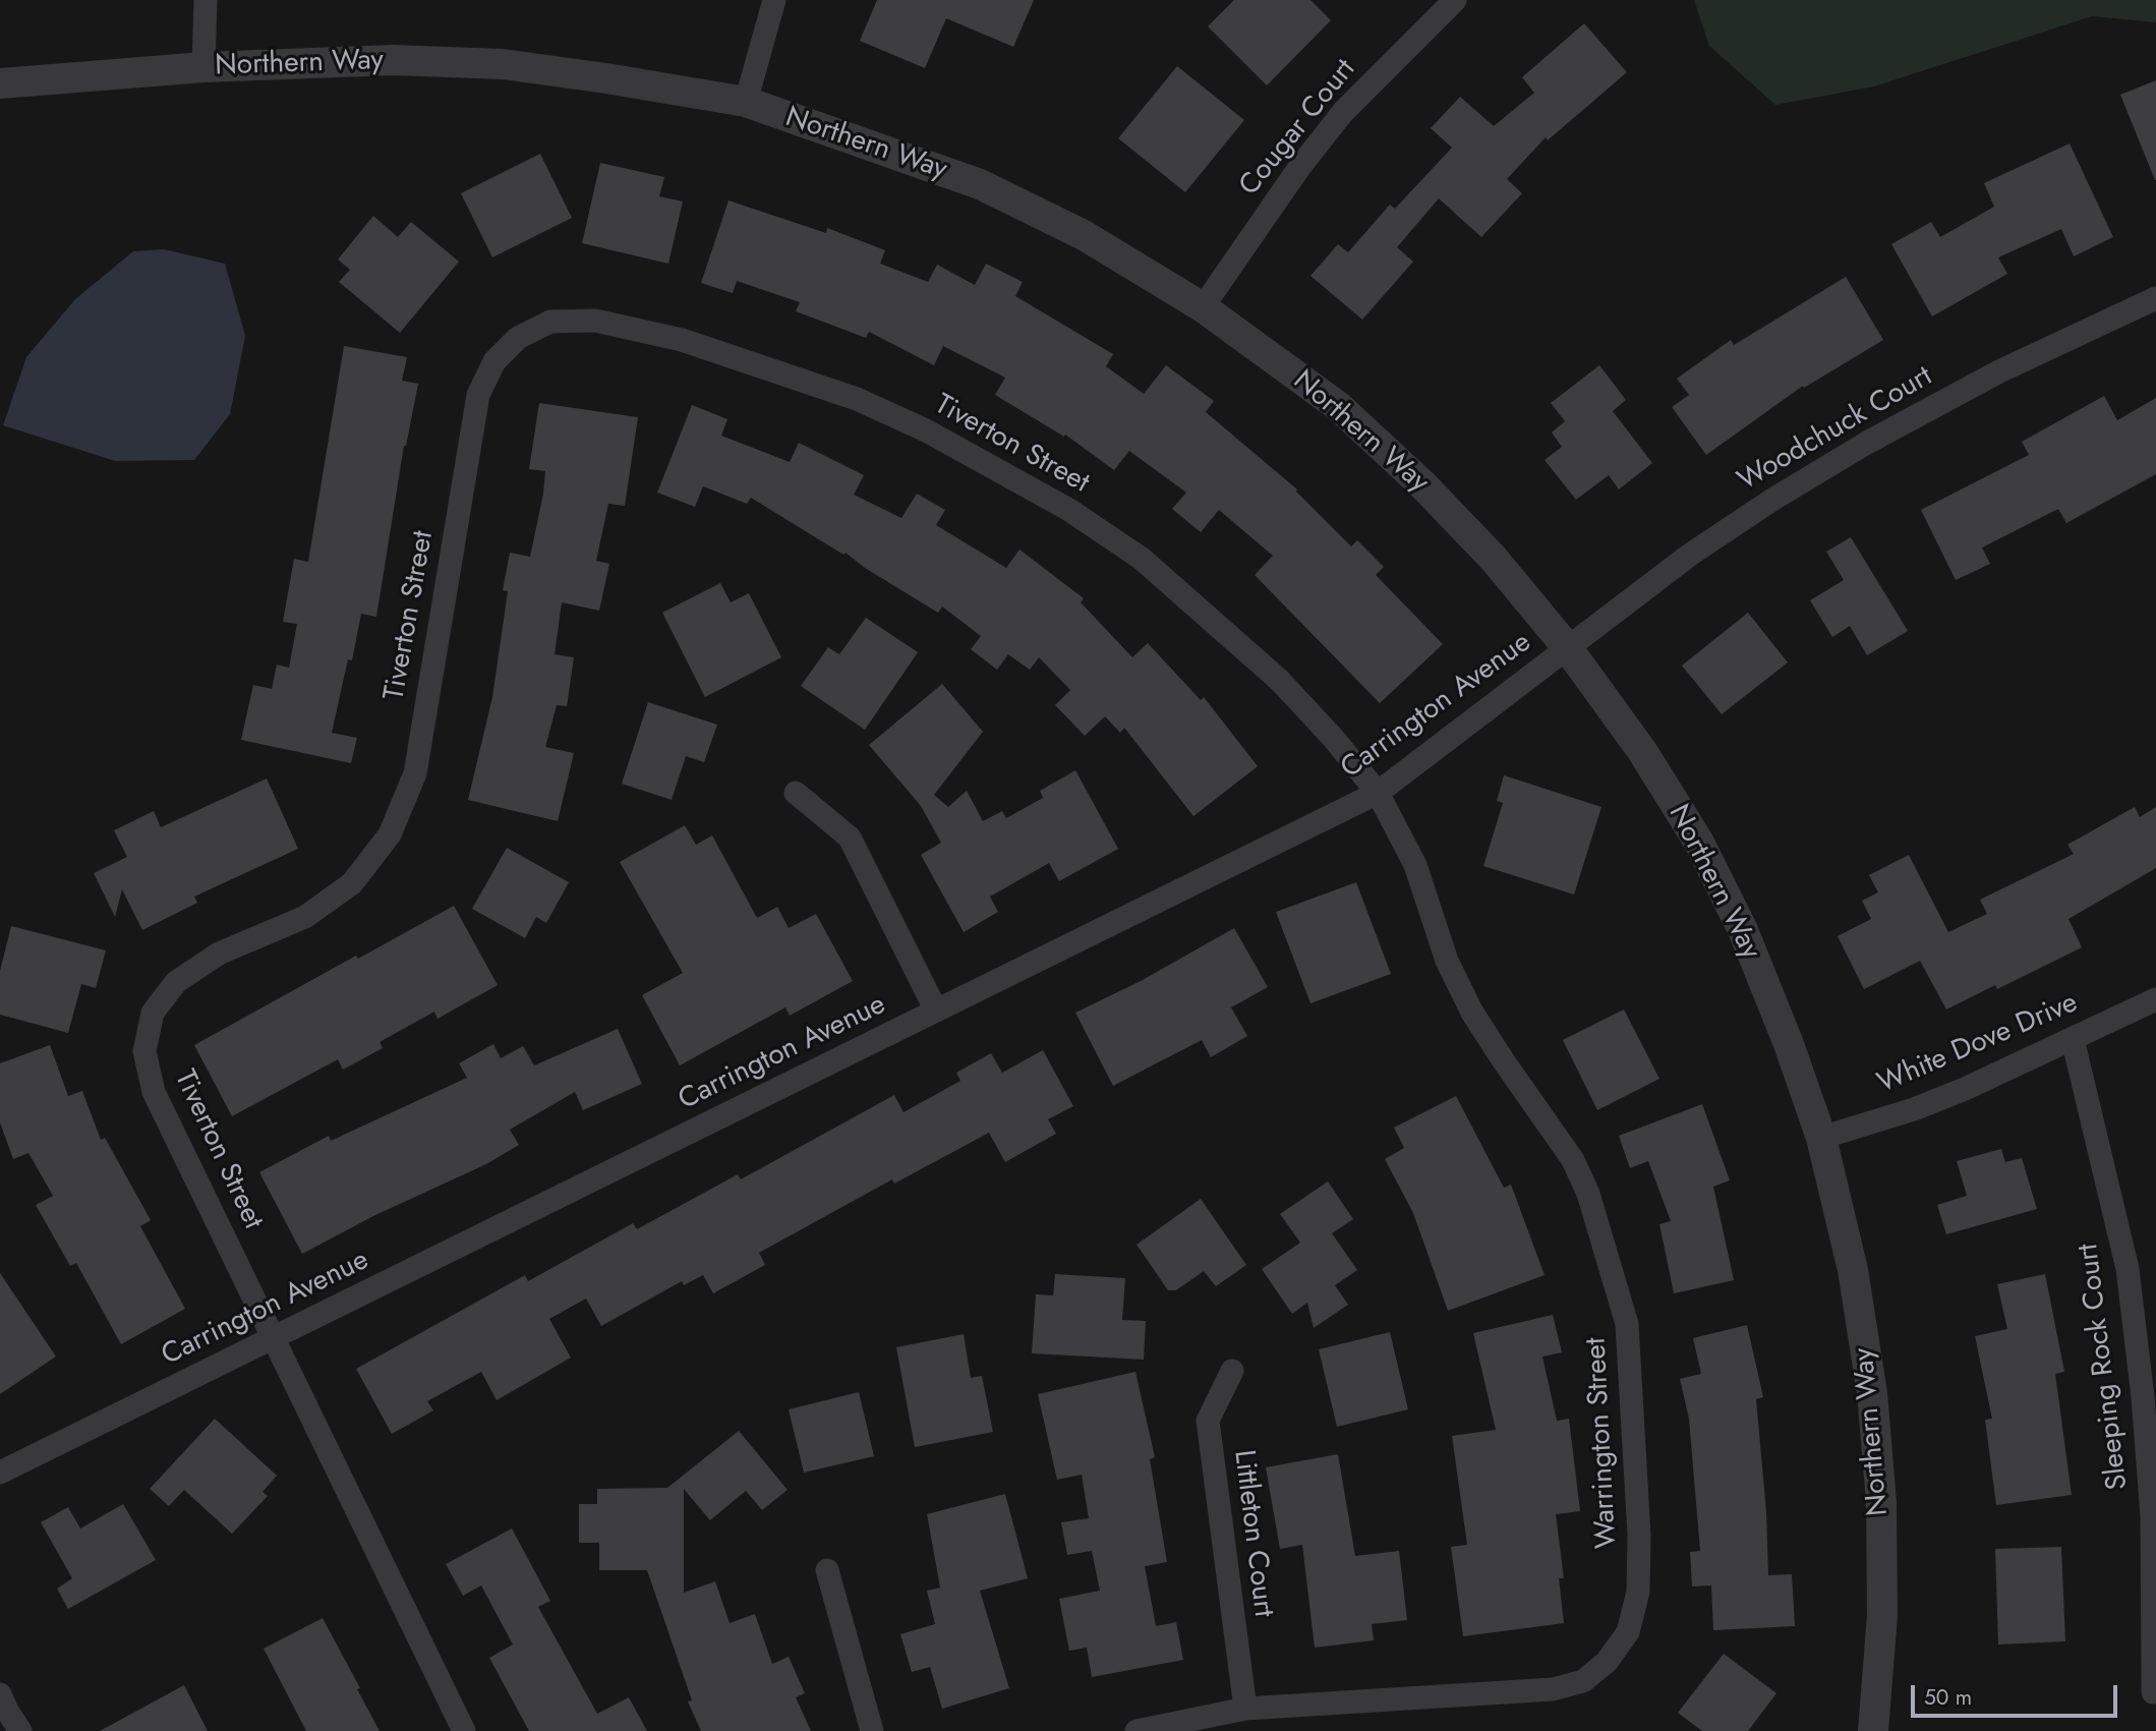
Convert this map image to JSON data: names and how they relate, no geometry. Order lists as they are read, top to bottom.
{
  "streets": {
    "street": [
      "Northern Way",
      "Cougar Court",
      "Woodchuck Court",
      "Tiverton Street",
      "Carrington Avenue",
      "White Dove Drive",
      "Sleeping Rock Court",
      "Warrington Street",
      "Littleton Court"
    ]
  },
  "crossings": [
    ["Northern Way", "Cougar Court"],
    ["Northern Way", "Woodchuck Court"],
    ["Northern Way", "Carrington Avenue"],
    ["Northern Way", "White Dove Drive"],
    ["Woodchuck Court", "Carrington Avenue"],
    ["Tiverton Street", "Carrington Avenue"],
    ["Tiverton Street", "Warrington Street"],
    ["Carrington Avenue", "Warrington Street"],
    ["White Dove Drive", "Sleeping Rock Court"],
    ["Warrington Street", "Littleton Court"]
  ],
  "scale_bar": "50 m"
}
